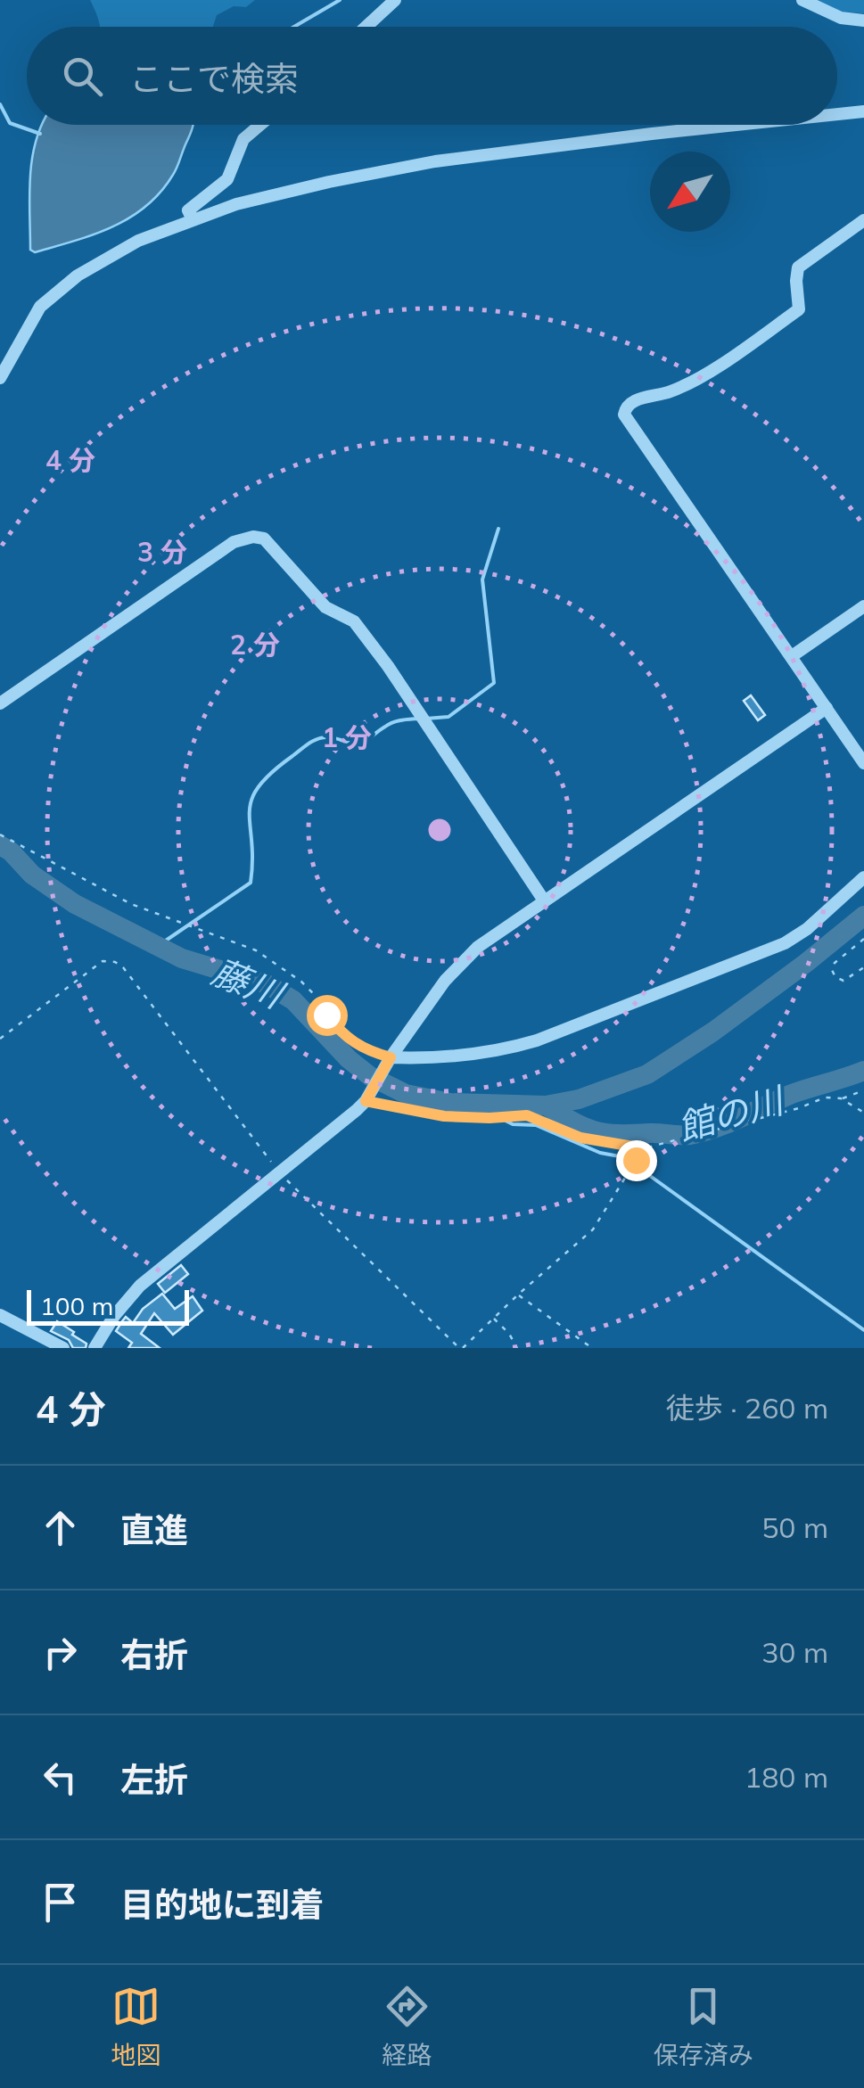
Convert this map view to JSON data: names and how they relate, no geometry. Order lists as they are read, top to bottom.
{
  "water": ["藤川", "館の川"],
  "scale_bar": "100 m",
  "north": "bottom left",
  "page": {
    "search": "ここで検索",
    "scale": "100 m",
    "heading": ["4 分", "徒歩 · 260 m"],
    "list": [
      ["直進", "50 m"],
      ["右折", "30 m"],
      ["左折", "180 m"],
      "目的地に到着"
    ],
    "nav": ["地図", "経路", "保存済み"]
  },
  "rings": [
    "4 分",
    "3 分",
    "2 分",
    "1 分"
  ]
}
